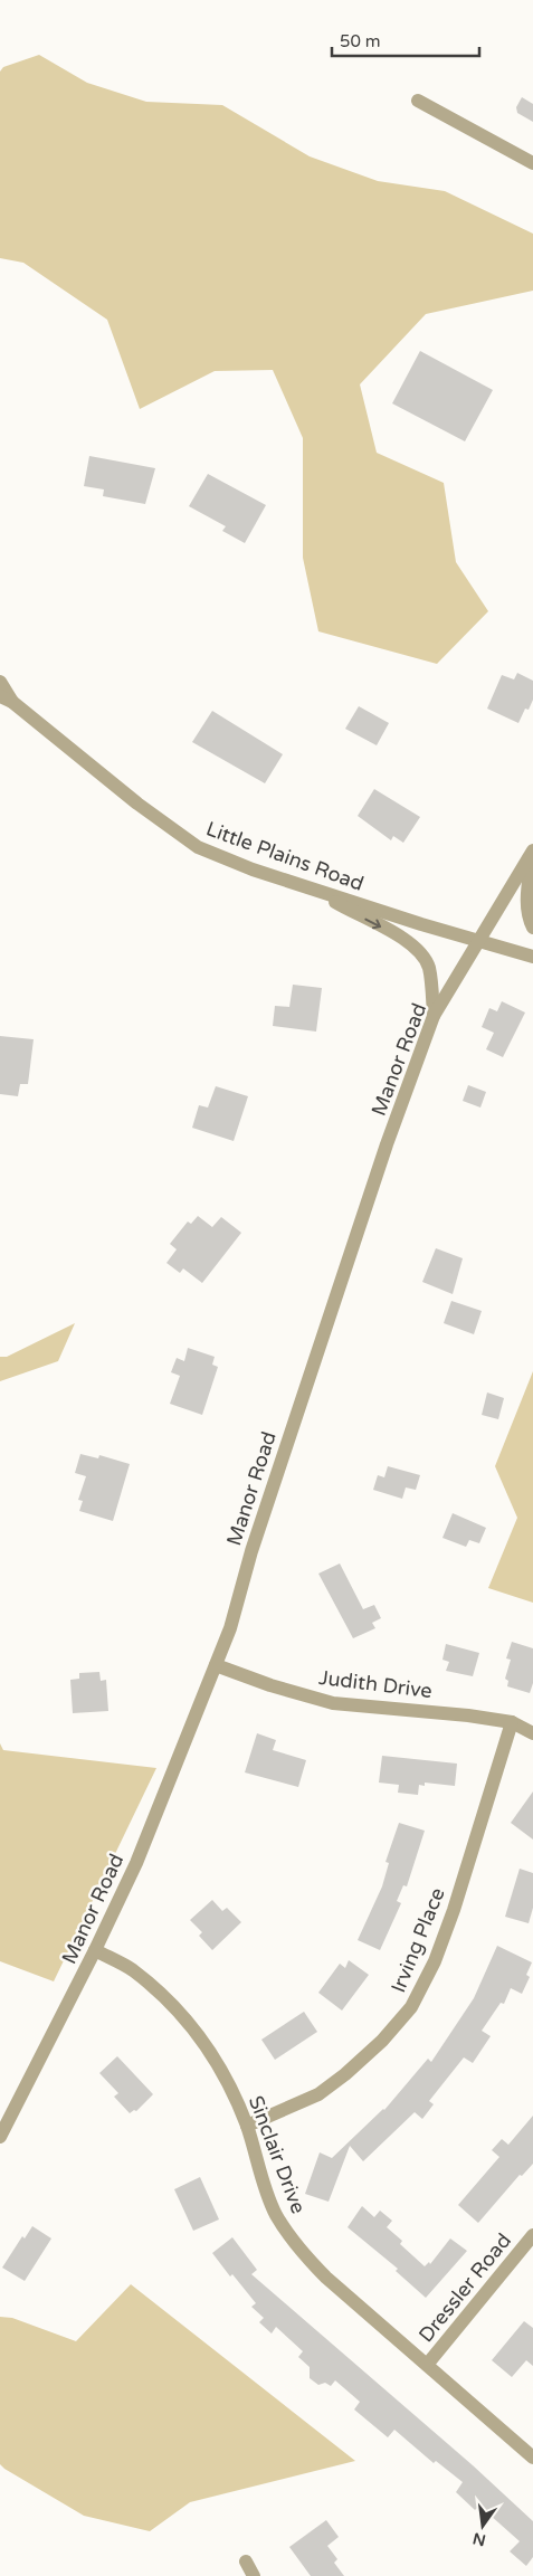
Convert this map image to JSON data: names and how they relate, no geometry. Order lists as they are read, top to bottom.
{
  "streets": {
    "street": [
      "Little Plains Road",
      "Manor Road",
      "Judith Drive",
      "Irving Place",
      "Sinclair Drive",
      "Dressler Road"
    ]
  },
  "crossings": [
    ["Little Plains Road", "Manor Road"],
    ["Manor Road", "Judith Drive"],
    ["Manor Road", "Sinclair Drive"],
    ["Judith Drive", "Irving Place"],
    ["Irving Place", "Sinclair Drive"],
    ["Sinclair Drive", "Dressler Road"]
  ],
  "scale_bar": "50 m",
  "north": "bottom"
}
